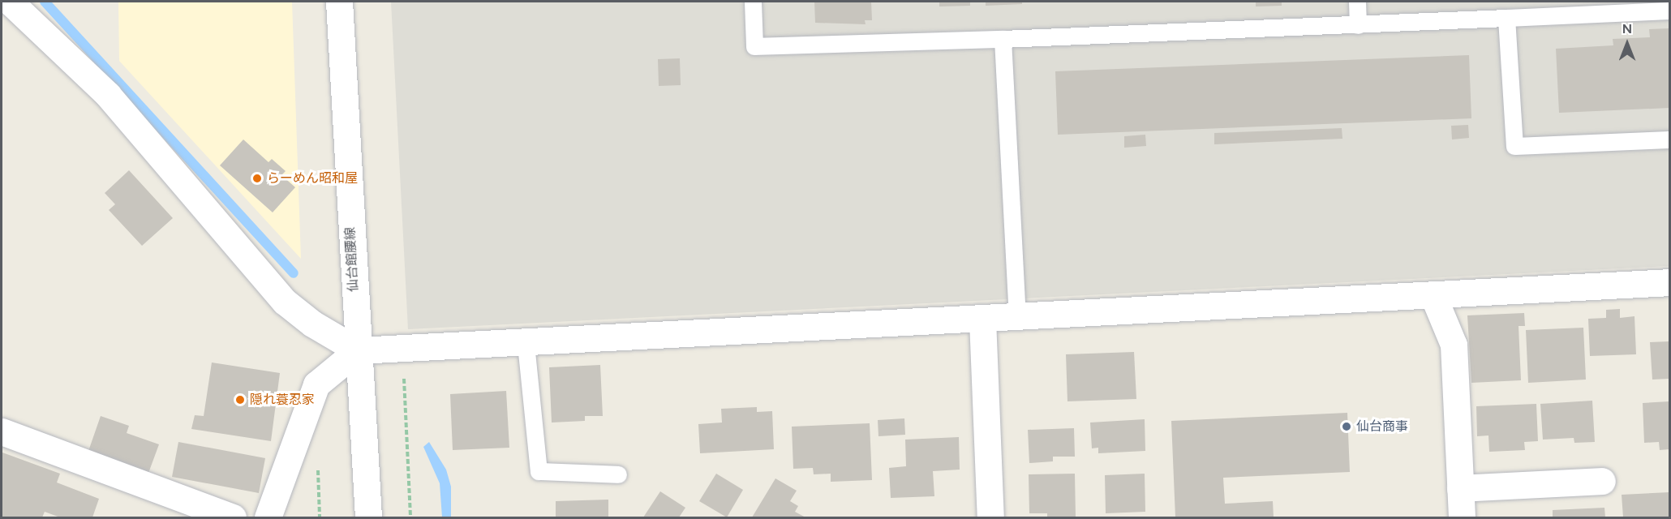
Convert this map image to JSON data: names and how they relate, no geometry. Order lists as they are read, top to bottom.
{
  "streets": {
    "street": ["仙台館腰線"]
  },
  "places": ["らーめん昭和屋", "隠れ蓑忍家", "仙台商事"],
  "north": "top"
}
